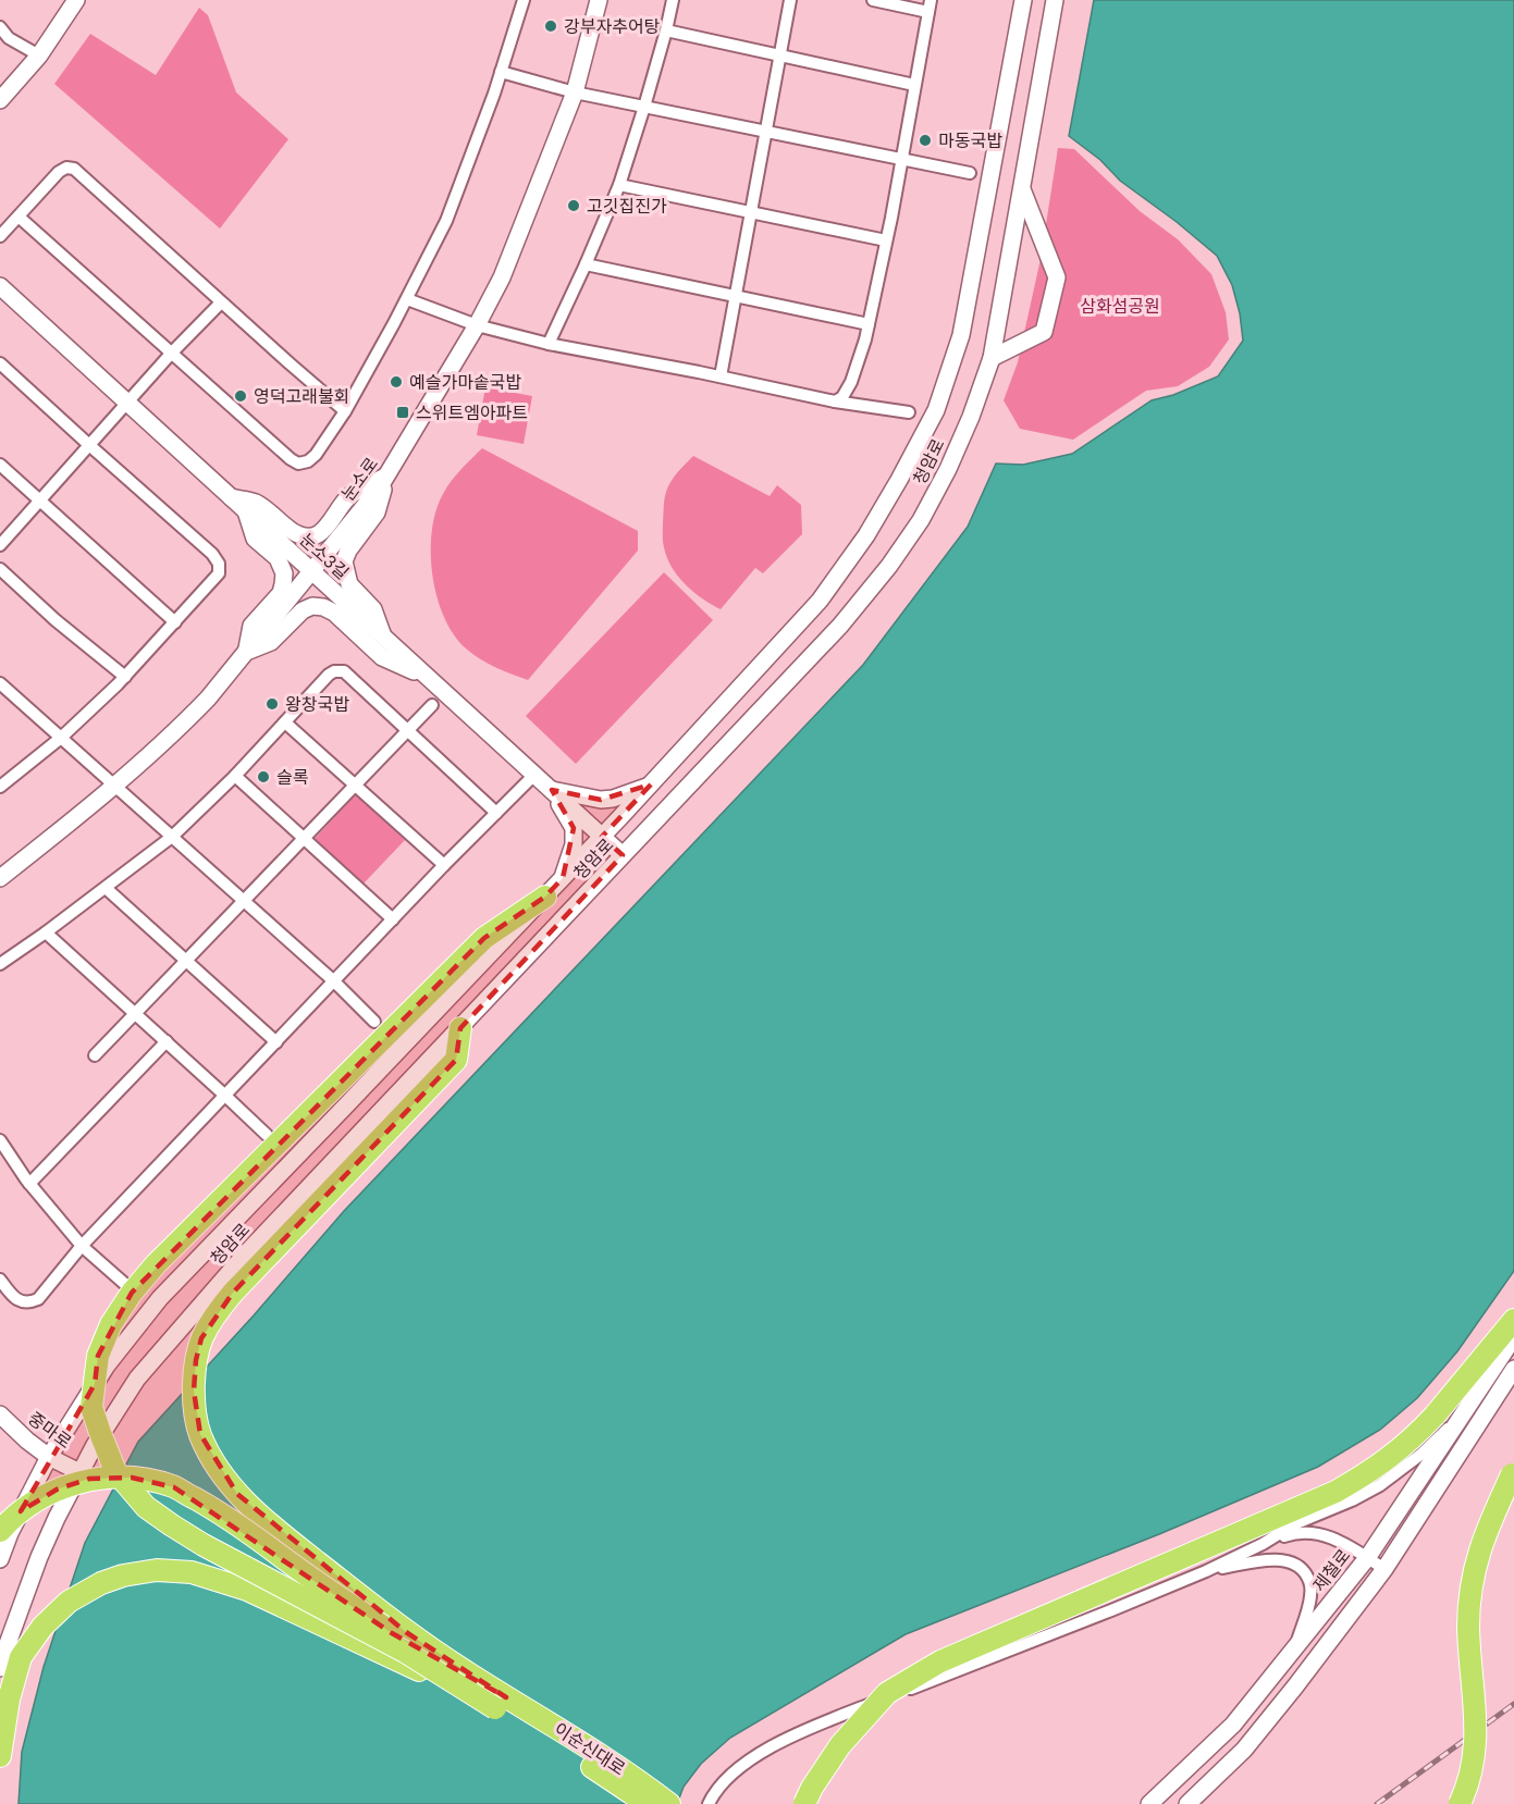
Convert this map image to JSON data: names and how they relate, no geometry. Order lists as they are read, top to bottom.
{
  "streets": {
    "highway": ["이순신대로"],
    "main road": [
      "청암로",
      "눈소로",
      "눈소3길",
      "중마로",
      "제철로"
    ]
  },
  "crossings": [
    ["청암로", "눈소3길"],
    ["청암로", "중마로"],
    ["눈소로", "눈소3길"]
  ],
  "parks": ["삼화섬공원"],
  "places": {
    "other": [
      "강부자추어탕",
      "마동국밥",
      "고깃집진가",
      "예슬가마솥국밥",
      "영덕고래불회",
      "왕창국밥",
      "슬록"
    ],
    "transit": ["스위트엠아파트"]
  }
}
